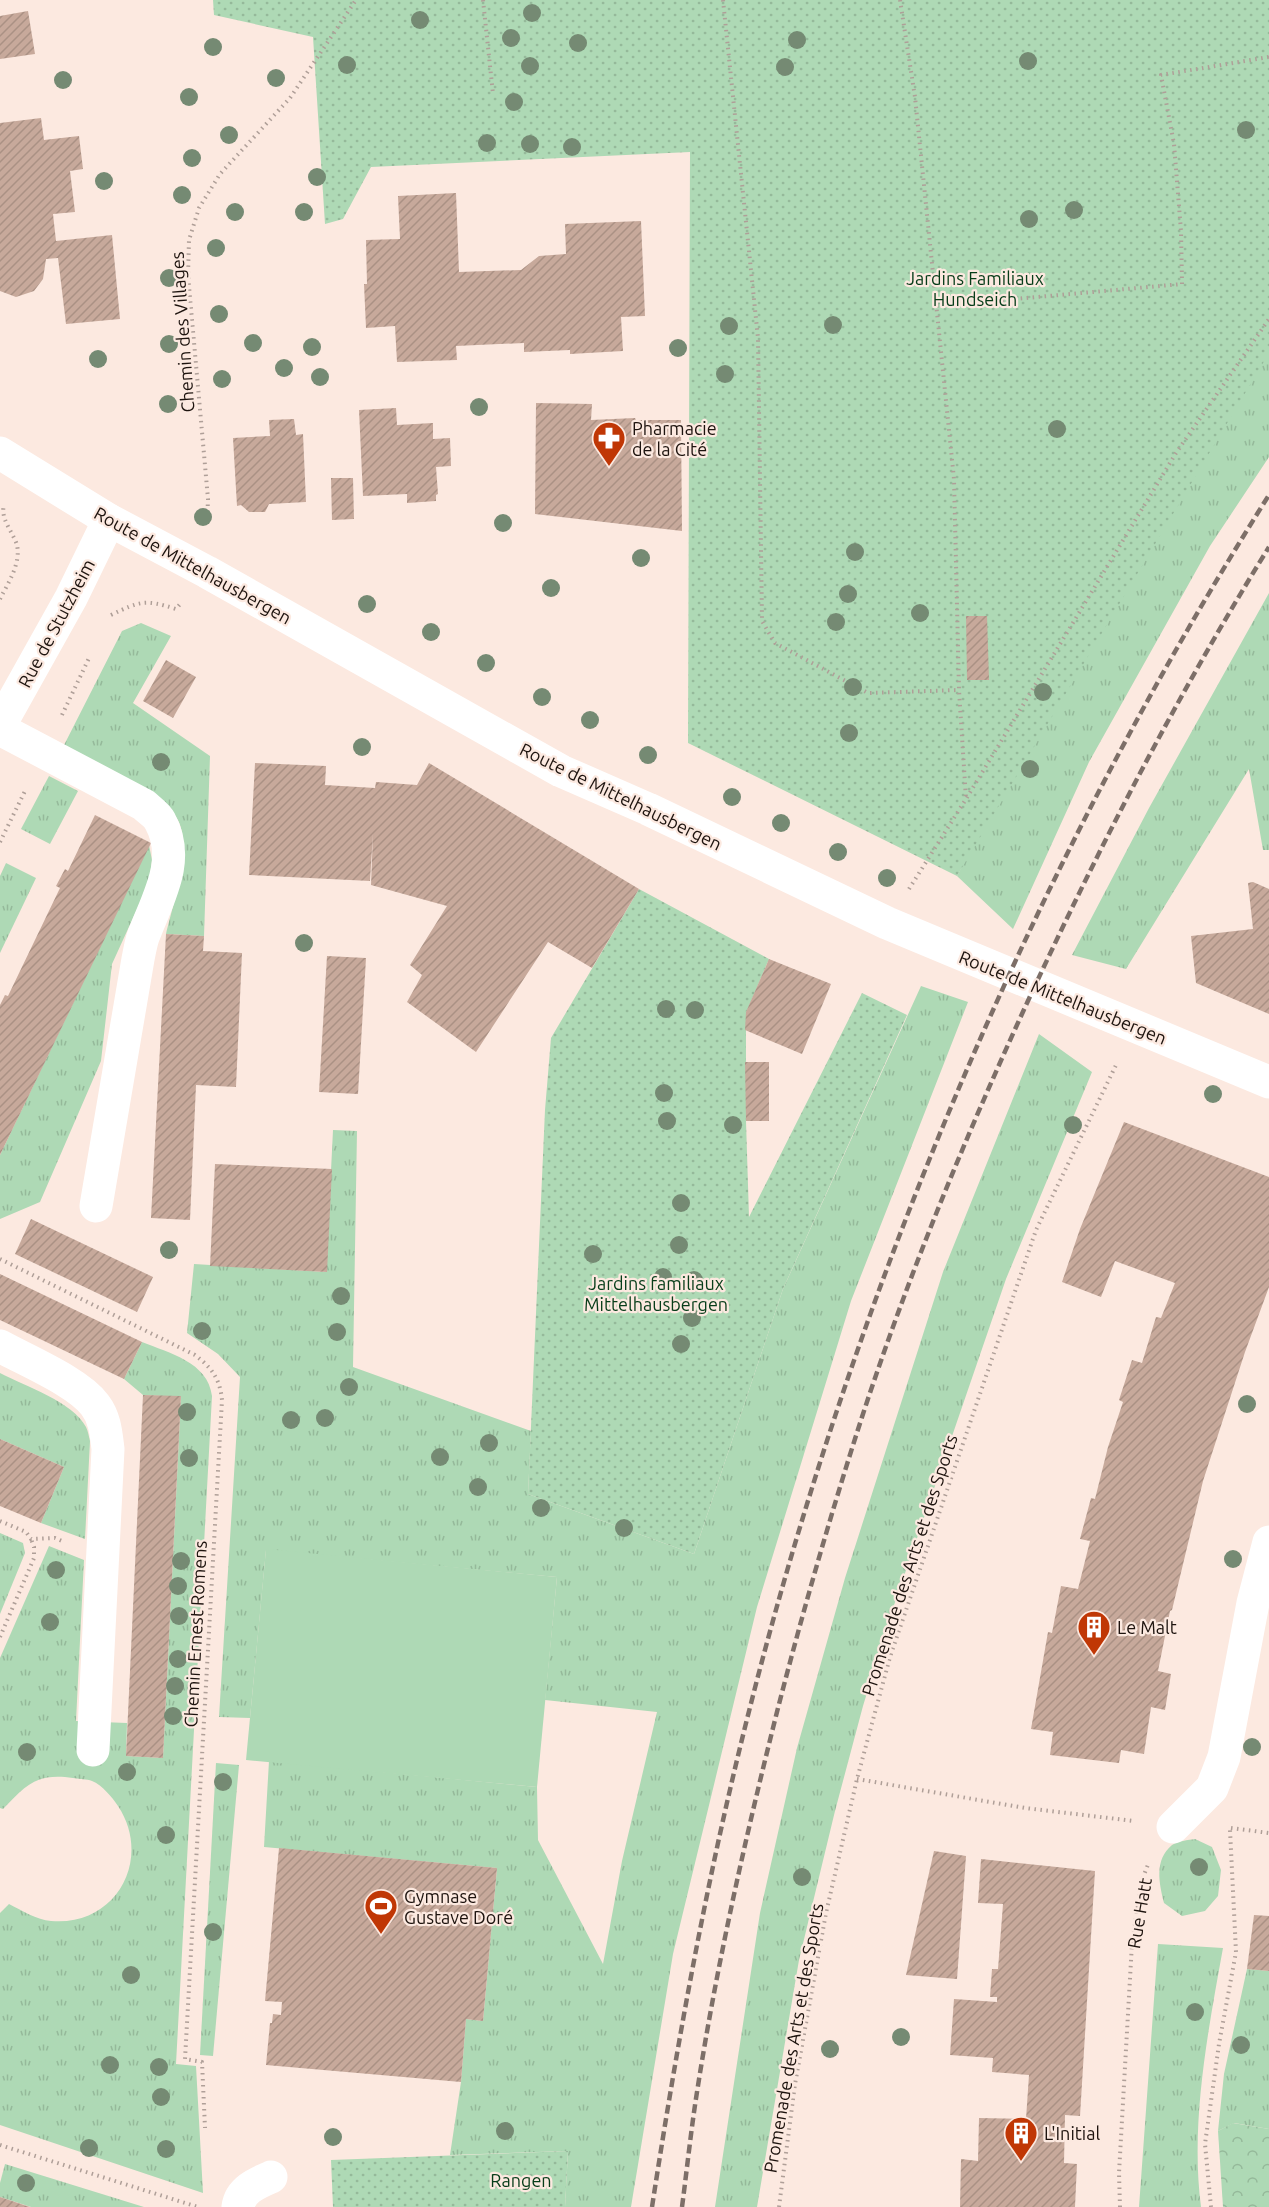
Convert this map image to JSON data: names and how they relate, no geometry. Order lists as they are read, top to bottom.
{
  "streets": {
    "main road": ["Route de Mittelhausbergen", "Rue de Stutzheim"],
    "path": [
      "Chemin des Villages",
      "Promenade des Arts et des Sports",
      "Chemin Ernest Romens",
      "Rue Hatt"
    ]
  },
  "crossings": [
    ["Chemin des Villages", "Route de Mittelhausbergen"],
    ["Route de Mittelhausbergen", "Rue de Stutzheim"],
    ["Route de Mittelhausbergen", "Promenade des Arts et des Sports"]
  ],
  "parks": ["Jardins Familiaux Hundseich", "Jardins familiaux Mittelhausbergen", "Rangen"],
  "places": {
    "pharmacy": ["Pharmacie de la Cité"],
    "building": ["Le Malt", "L'Initial"],
    "sports": ["Gymnase Gustave Doré"]
  }
}
